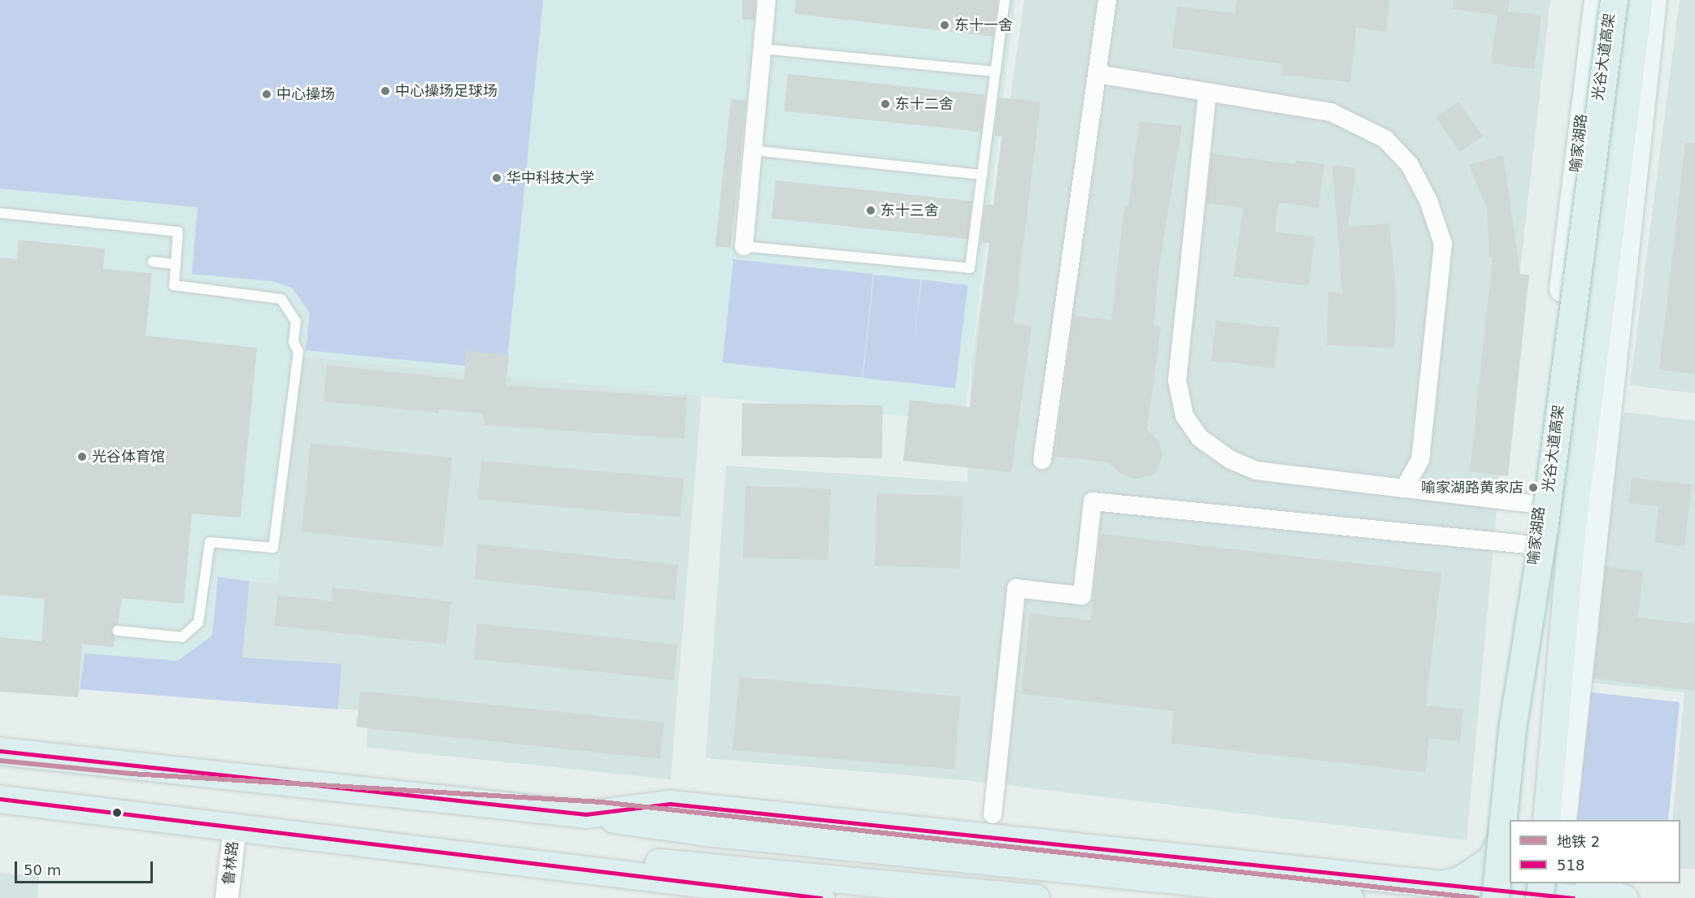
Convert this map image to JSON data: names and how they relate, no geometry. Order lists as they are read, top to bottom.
{
  "streets": {
    "highway": ["光谷大道高架"],
    "main road": ["喻家湖路"],
    "street": ["鲁林路"]
  },
  "crossings": [
    ["光谷大道高架", "喻家湖路"]
  ],
  "places": [
    "东十一舍",
    "中心操场足球场",
    "中心操场",
    "东十二舍",
    "华中科技大学",
    "东十三舍",
    "光谷体育馆",
    "喻家湖路黄家店"
  ],
  "lines": ["transit line 518", "metro line 2"],
  "legend": ["地铁 2", "518"],
  "scale_bar": "50 m"
}
